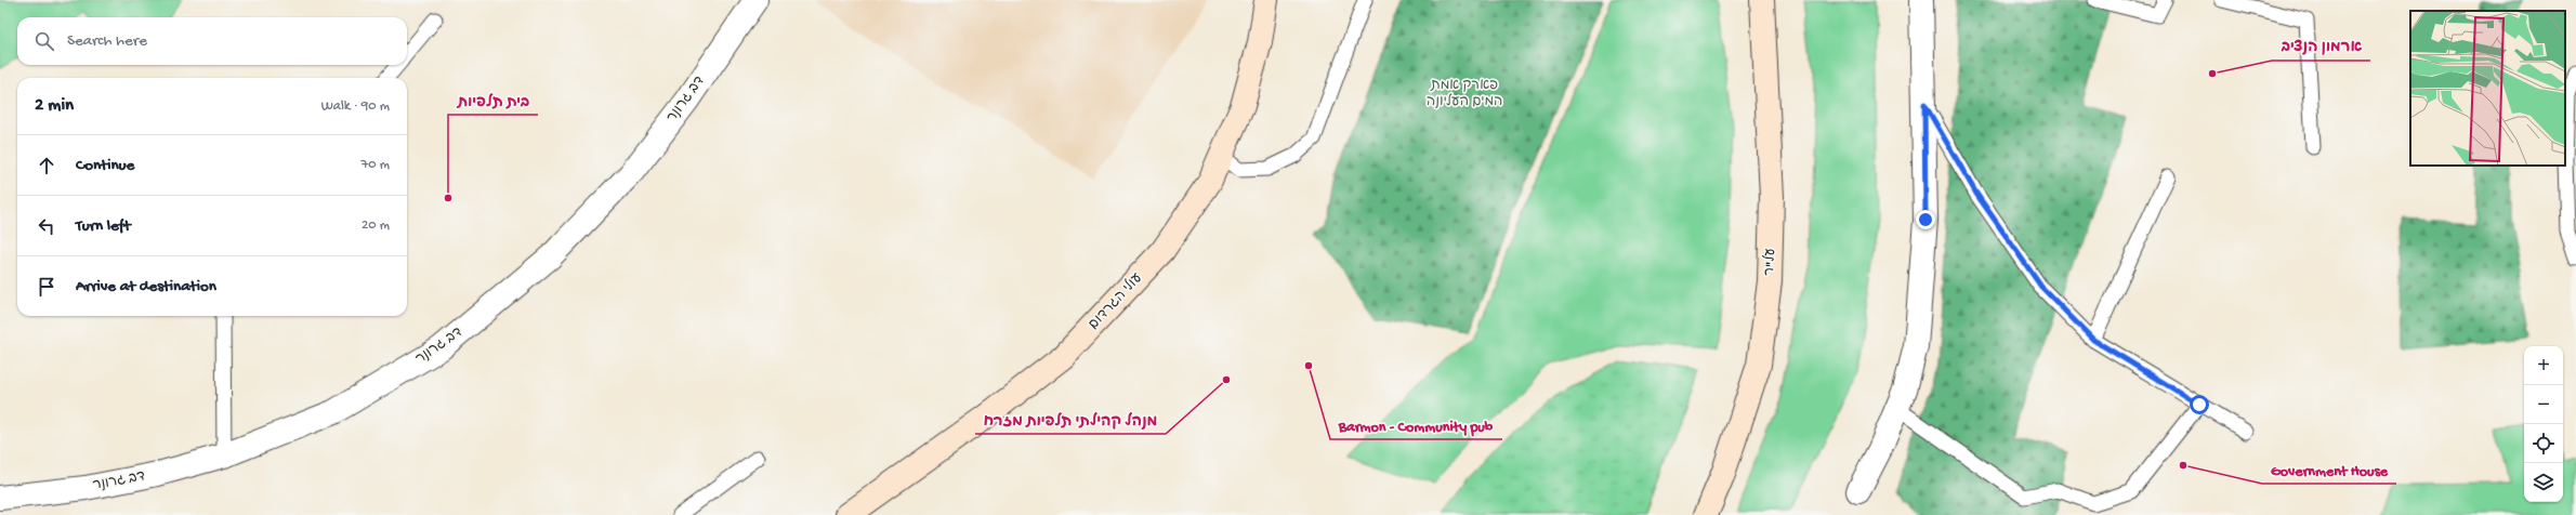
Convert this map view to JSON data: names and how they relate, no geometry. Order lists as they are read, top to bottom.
{
  "streets": {
    "street": ["דב גרונר", "על\"ר", "עולי הגרדום"]
  },
  "parks": ["פארק אמת המים העליונה"],
  "places": [
    "ארמון הנציב",
    "בית תלפיות",
    "Barmon - Community pub",
    "מנהל קהילתי תלפיות מזרח",
    "Government House"
  ],
  "page": {
    "search": "Search here",
    "heading": ["2 min", "Walk · 90 m"],
    "list": [
      ["Continue", "70 m"],
      ["Turn left", "20 m"],
      "Arrive at destination"
    ],
    "map_buttons": ["+", "−"]
  }
}
